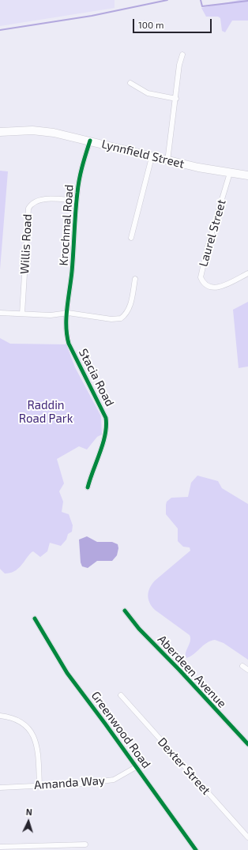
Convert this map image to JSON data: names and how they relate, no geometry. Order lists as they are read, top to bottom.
{
  "streets": {
    "main road": ["Lynnfield Street"],
    "street": [
      "Krochmal Road",
      "Laurel Street",
      "Willis Road",
      "Stacia Road",
      "Aberdeen Avenue",
      "Greenwood Road",
      "Dexter Street",
      "Amanda Way"
    ]
  },
  "crossings": [
    ["Lynnfield Street", "Krochmal Road"],
    ["Lynnfield Street", "Laurel Street"],
    ["Krochmal Road", "Willis Road"],
    ["Krochmal Road", "Stacia Road"],
    ["Greenwood Road", "Amanda Way"]
  ],
  "parks": ["Raddin Road Park"],
  "scale_bar": "100 m",
  "north": "top"
}
